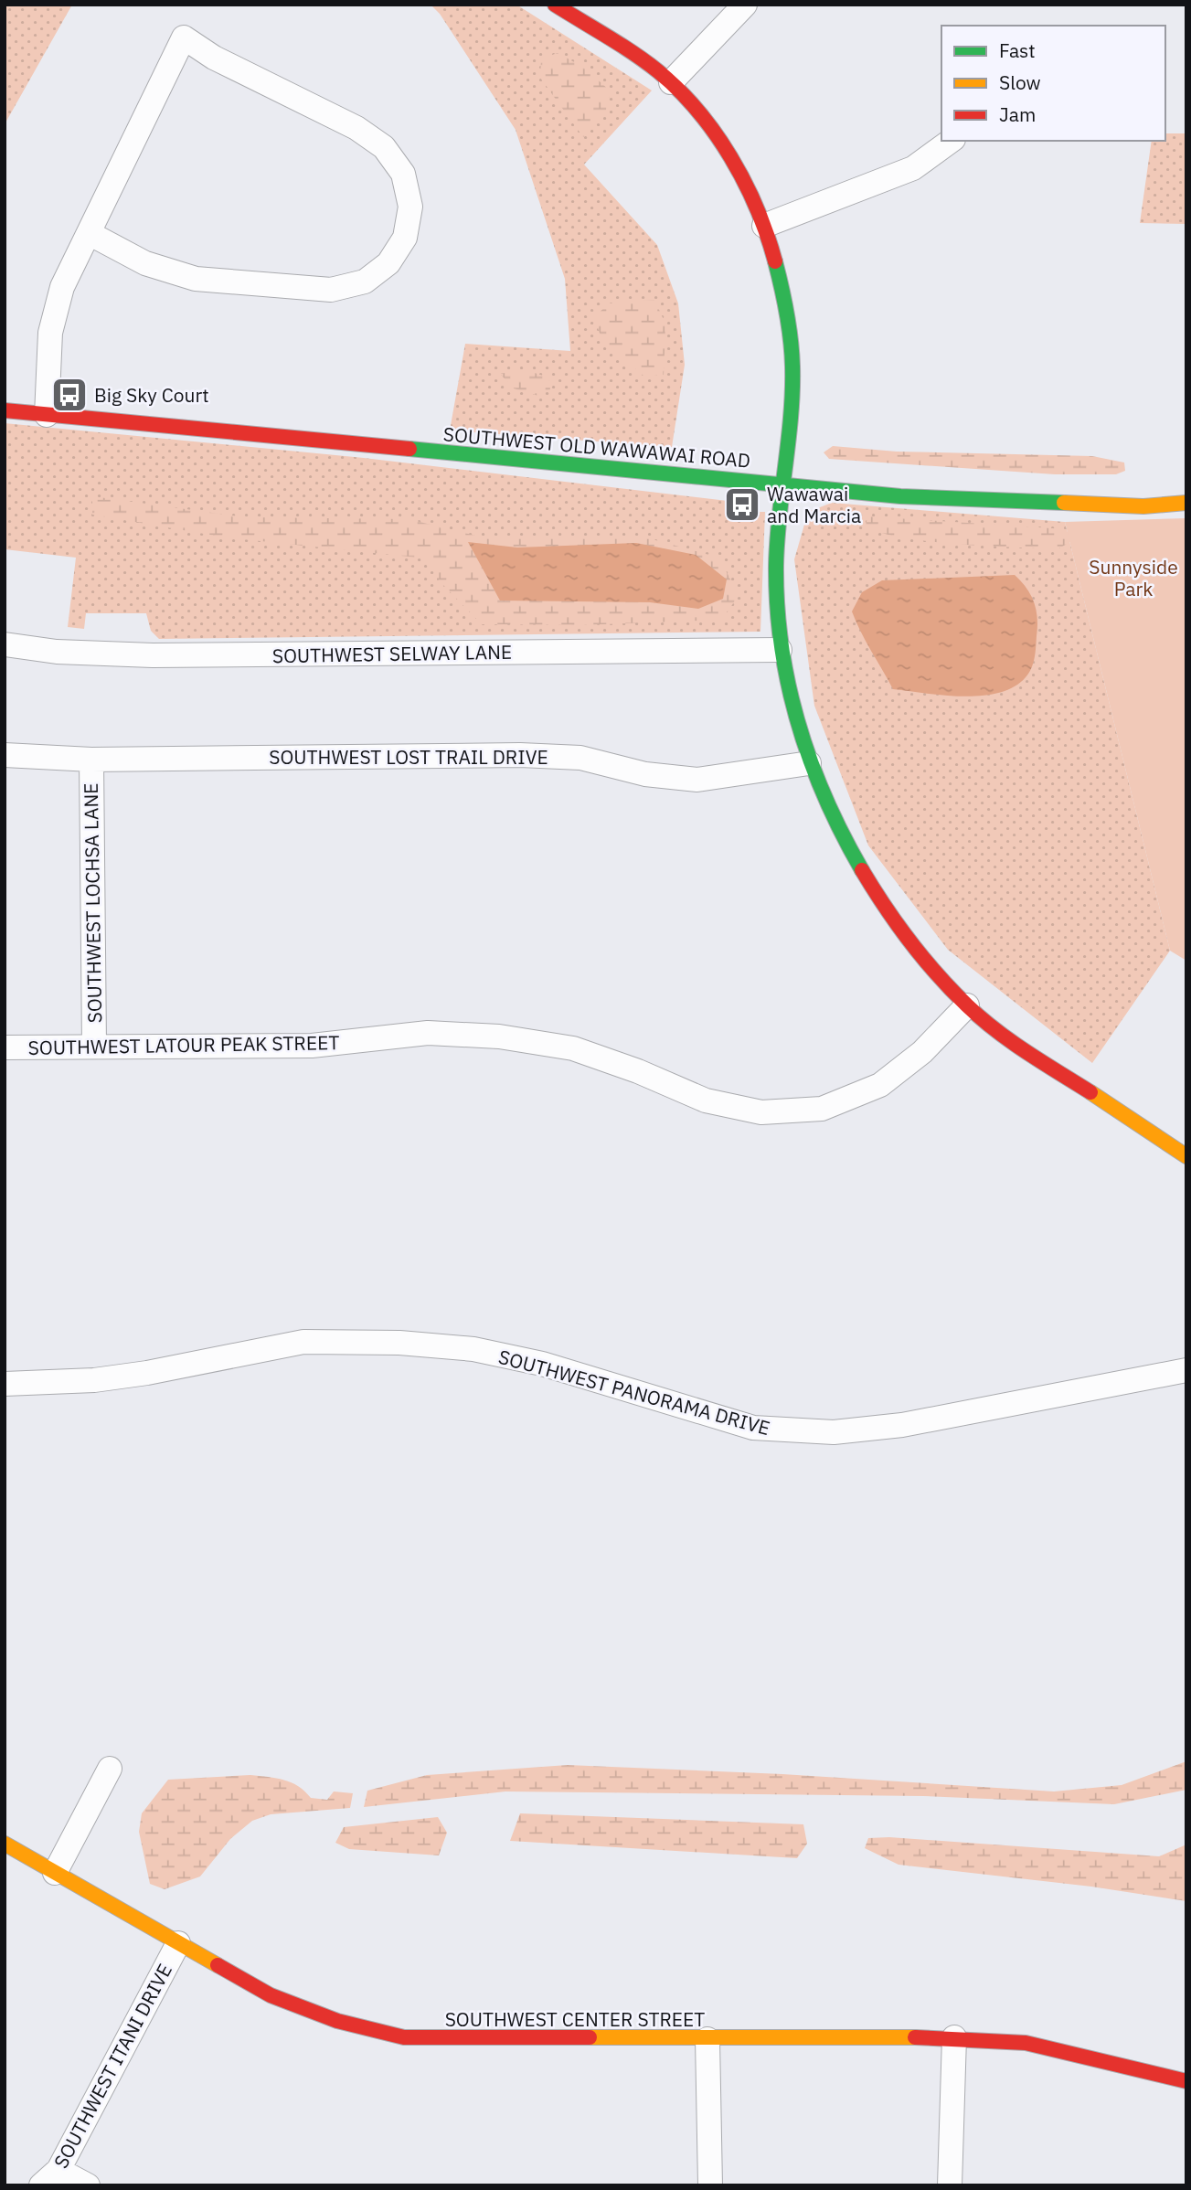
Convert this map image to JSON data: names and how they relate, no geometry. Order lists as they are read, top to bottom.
{
  "streets": {
    "street": [
      "SOUTHWEST OLD WAWAWAI ROAD",
      "SOUTHWEST SELWAY LANE",
      "SOUTHWEST LOST TRAIL DRIVE",
      "SOUTHWEST LOCHSA LANE",
      "SOUTHWEST LATOUR PEAK STREET",
      "SOUTHWEST PANORAMA DRIVE",
      "SOUTHWEST CENTER STREET",
      "SOUTHWEST ITANI DRIVE"
    ]
  },
  "crossings": [
    ["SOUTHWEST LOST TRAIL DRIVE", "SOUTHWEST LOCHSA LANE"],
    ["SOUTHWEST LOCHSA LANE", "SOUTHWEST LATOUR PEAK STREET"],
    ["SOUTHWEST CENTER STREET", "SOUTHWEST ITANI DRIVE"]
  ],
  "parks": ["Sunnyside Park"],
  "places": {
    "bus stop": ["Big Sky Court", "Wawawai and Marcia"]
  },
  "legend": ["Fast", "Slow", "Jam"]
}
